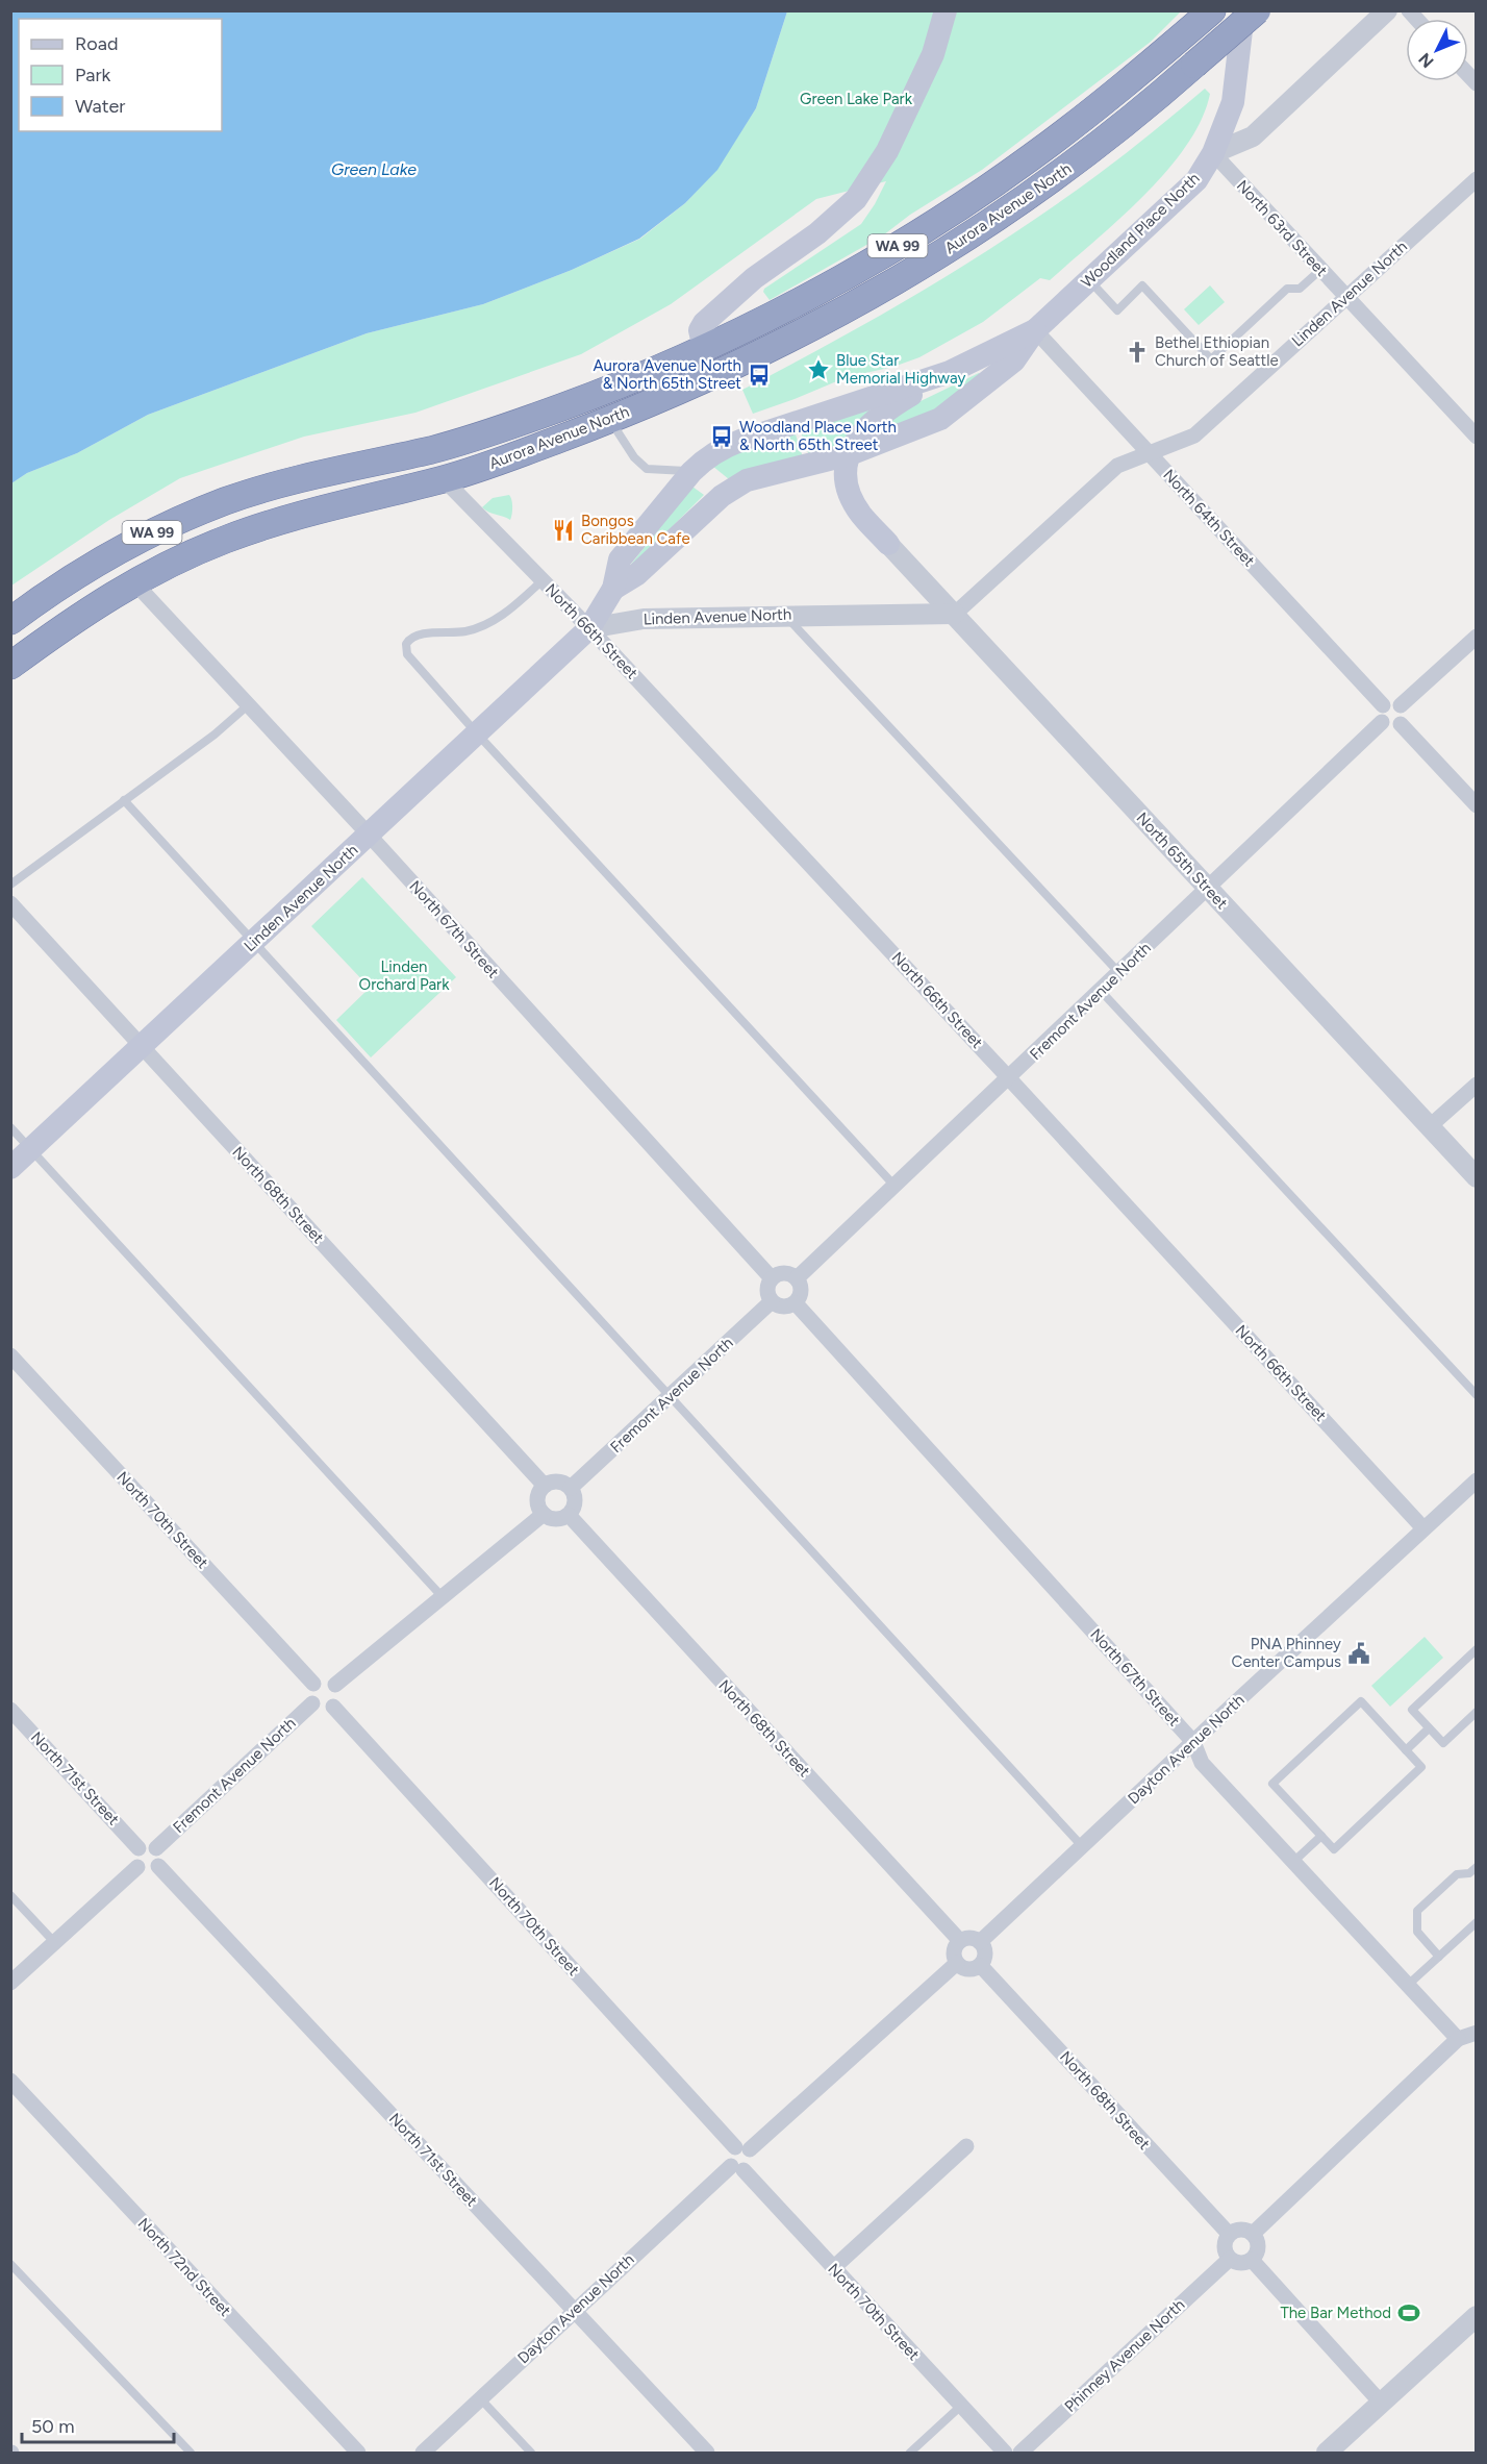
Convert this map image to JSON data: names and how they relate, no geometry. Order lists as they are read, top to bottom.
{
  "streets": {
    "highway": ["Aurora Avenue North", "WA 99"],
    "main road": ["Woodland Place North", "Linden Avenue North"],
    "street": [
      "North 63rd Street",
      "North 64th Street",
      "North 66th Street",
      "North 65th Street",
      "North 67th Street",
      "Fremont Avenue North",
      "North 68th Street",
      "North 70th Street",
      "Dayton Avenue North",
      "North 71st Street",
      "North 72nd Street",
      "Phinney Avenue North"
    ]
  },
  "crossings": [
    ["Aurora Avenue North", "North 66th Street"],
    ["Aurora Avenue North", "North 67th Street"],
    ["North 63rd Street", "Woodland Place North"],
    ["North 63rd Street", "Linden Avenue North"],
    ["Woodland Place North", "Linden Avenue North"],
    ["Woodland Place North", "North 64th Street"],
    ["Woodland Place North", "North 66th Street"],
    ["Linden Avenue North", "North 64th Street"],
    ["Linden Avenue North", "North 66th Street"],
    ["Linden Avenue North", "North 65th Street"],
    ["Linden Avenue North", "North 67th Street"],
    ["Linden Avenue North", "North 68th Street"],
    ["North 64th Street", "Fremont Avenue North"],
    ["North 66th Street", "Fremont Avenue North"],
    ["North 66th Street", "Dayton Avenue North"],
    ["North 65th Street", "Fremont Avenue North"],
    ["North 67th Street", "Fremont Avenue North"],
    ["North 67th Street", "Dayton Avenue North"],
    ["Fremont Avenue North", "North 68th Street"],
    ["Fremont Avenue North", "North 70th Street"],
    ["Fremont Avenue North", "North 71st Street"],
    ["North 68th Street", "Dayton Avenue North"],
    ["North 68th Street", "Phinney Avenue North"],
    ["North 70th Street", "Dayton Avenue North"],
    ["Dayton Avenue North", "North 71st Street"]
  ],
  "water": ["Green Lake"],
  "parks": ["Green Lake Park", "Linden Orchard Park"],
  "places": {
    "church": ["Bethel Ethiopian Church of Seattle"],
    "place": ["Blue Star Memorial Highway"],
    "bus stop": ["Aurora Avenue North & North 65th Street", "Woodland Place North & North 65th Street"],
    "restaurant": ["Bongos Caribbean Cafe"],
    "public building": ["PNA Phinney Center Campus"],
    "sports": ["The Bar Method"]
  },
  "legend": ["Road", "Park", "Water"],
  "scale_bar": "50 m",
  "north": "bottom left"
}
